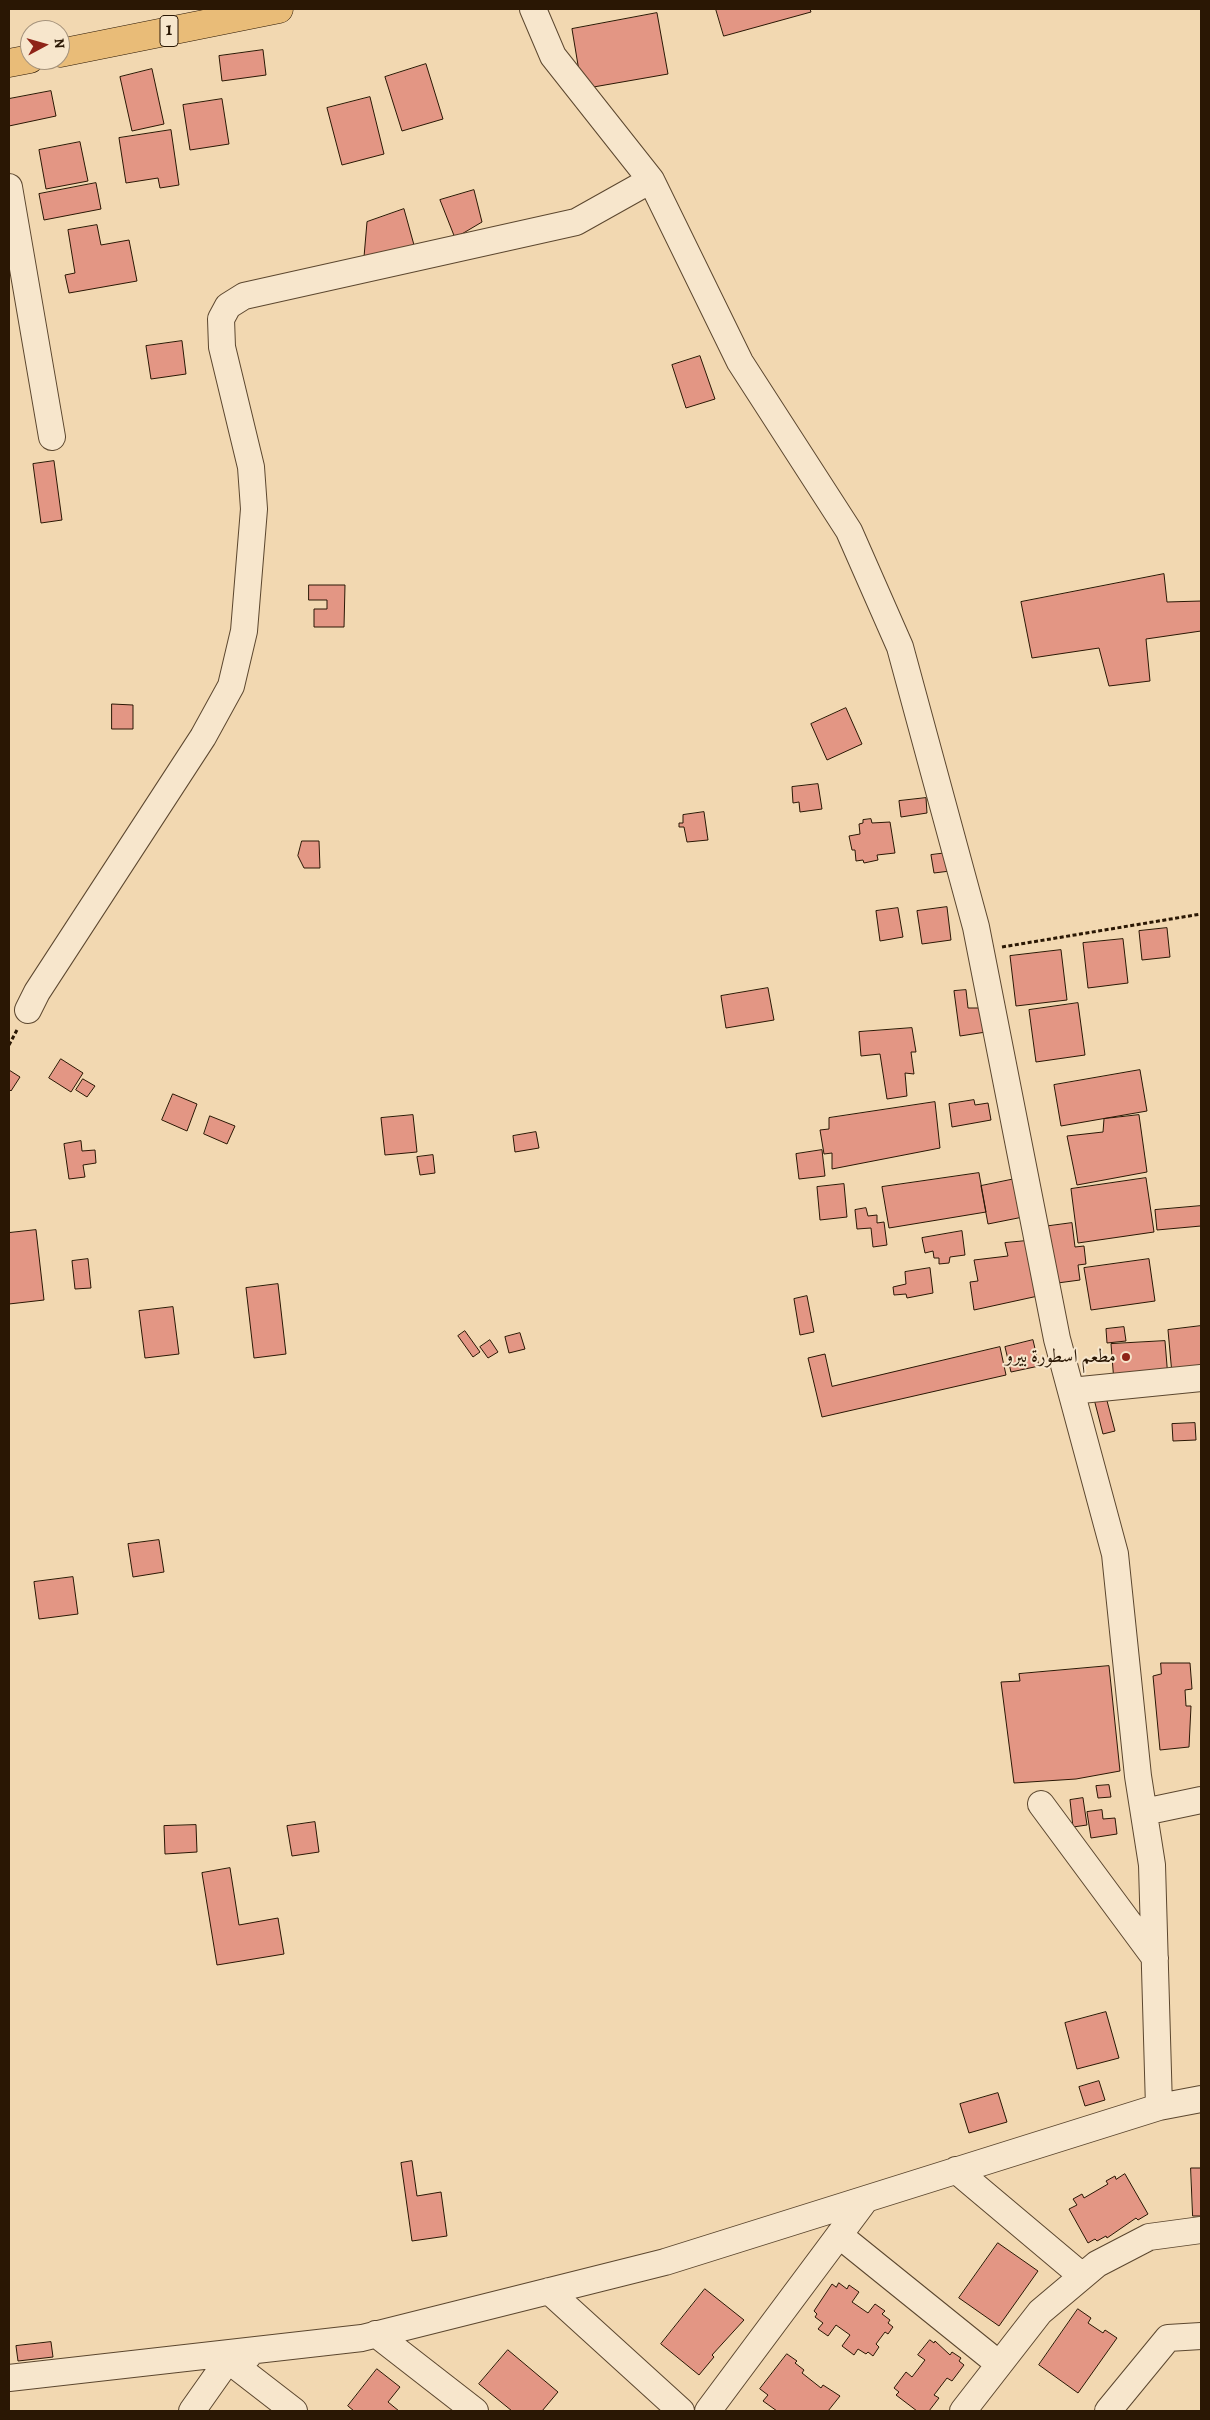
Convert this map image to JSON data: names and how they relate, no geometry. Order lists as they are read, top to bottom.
{
  "streets": {
    "main road": ["1"]
  },
  "places": ["مطعم اسطورة بيرو"],
  "north": "right"
}
